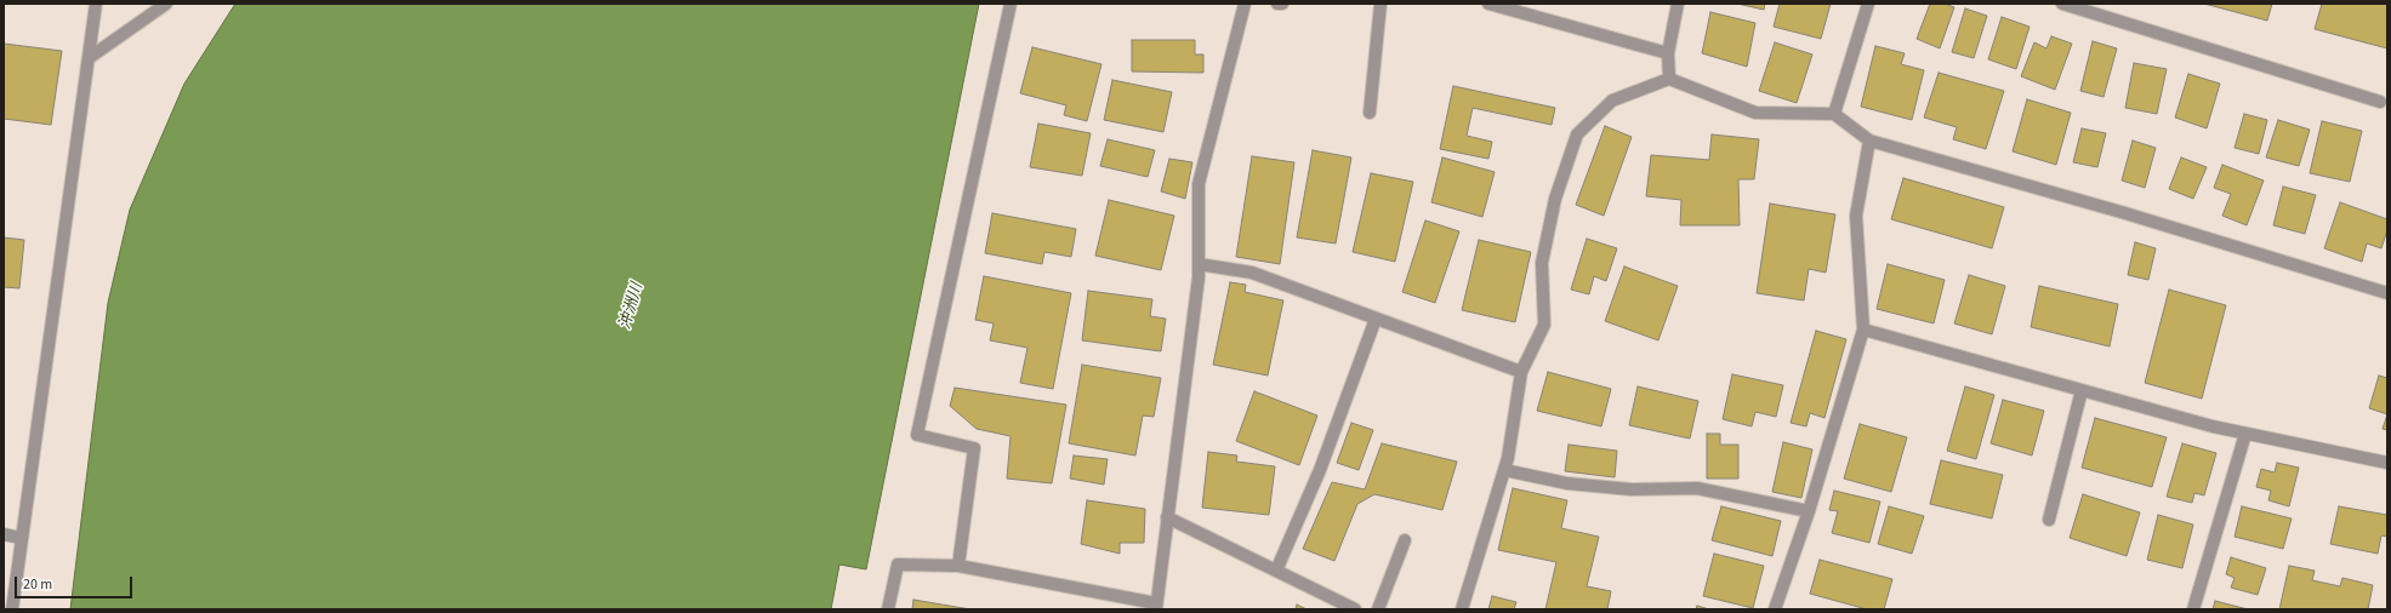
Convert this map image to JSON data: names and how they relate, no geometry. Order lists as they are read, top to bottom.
{
  "water": ["沖洲川"],
  "scale_bar": "20 m"
}
